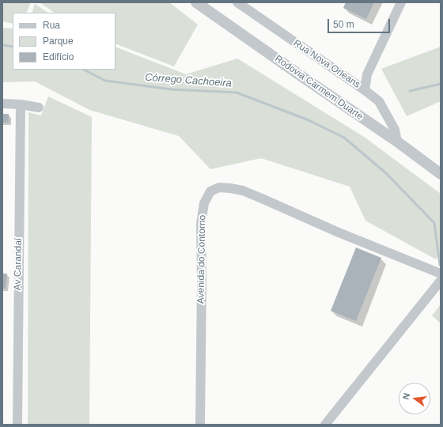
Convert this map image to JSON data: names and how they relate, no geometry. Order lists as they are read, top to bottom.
{
  "streets": {
    "street": [
      "Rua Nova Orleans",
      "Rodovia Carmem Duarte",
      "Avenida do Contorno",
      "Av Carandaí"
    ]
  },
  "crossings": [
    ["Rua Nova Orleans", "Rodovia Carmem Duarte"]
  ],
  "water": ["Córrego Cachoeira"],
  "legend": ["Rua", "Parque", "Edifício"],
  "scale_bar": "50 m",
  "north": "left"
}
